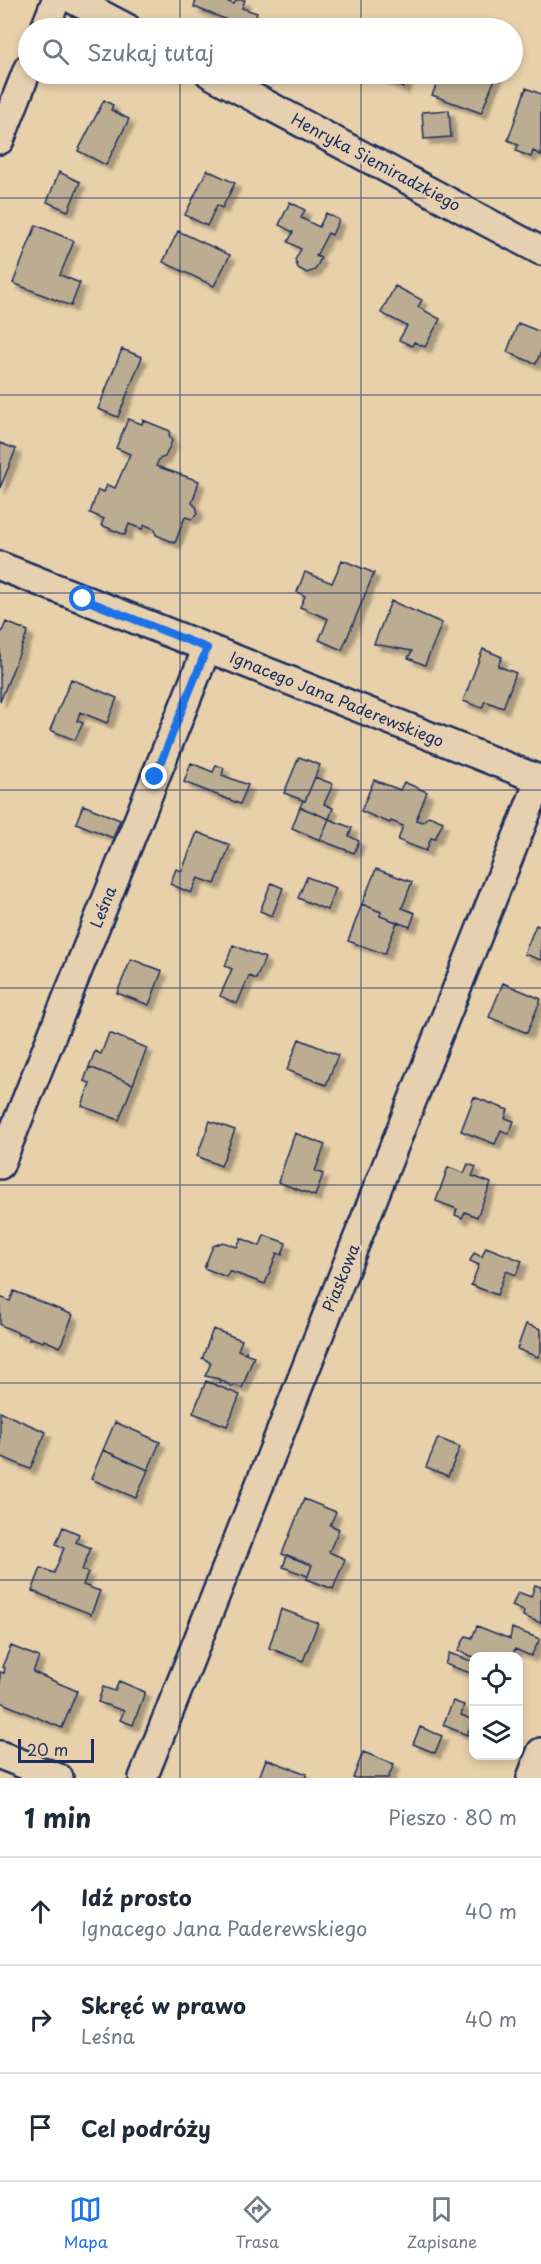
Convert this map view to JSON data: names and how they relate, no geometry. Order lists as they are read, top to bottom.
{
  "streets": {
    "street": [
      "Henryka Siemiradzkiego",
      "Ignacego Jana Paderewskiego",
      "Leśna",
      "Piaskowa"
    ]
  },
  "crossings": [
    ["Ignacego Jana Paderewskiego", "Leśna"],
    ["Ignacego Jana Paderewskiego", "Piaskowa"]
  ],
  "scale_bar": "20 m",
  "page": {
    "search": "Szukaj tutaj",
    "scale": "20 m",
    "heading": ["1 min", "Pieszo · 80 m"],
    "list": [
      ["Idź prosto", "Ignacego Jana Paderewskiego", "40 m"],
      ["Skręć w prawo", "Leśna", "40 m"],
      "Cel podróży"
    ],
    "nav": ["Mapa", "Trasa", "Zapisane"]
  }
}
